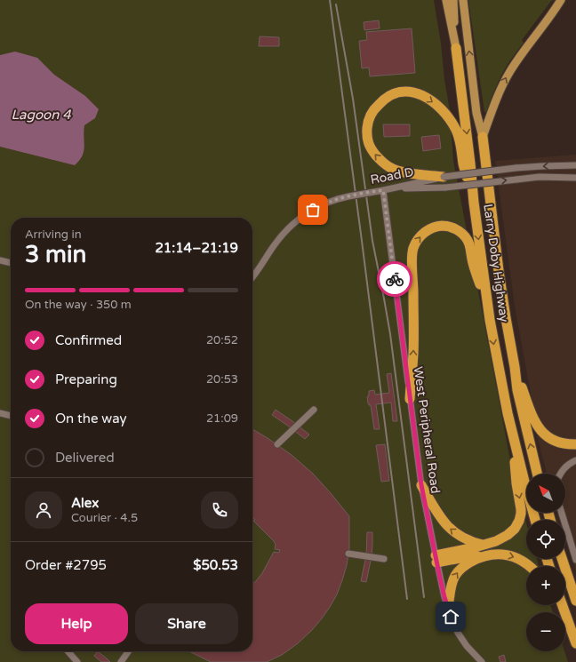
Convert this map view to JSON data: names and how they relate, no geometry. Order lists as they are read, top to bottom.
{
  "streets": {
    "highway": ["Larry Doby Highway"],
    "street": ["Road D", "West Peripheral Road"]
  },
  "crossings": [
    ["Road D", "West Peripheral Road"]
  ],
  "water": ["Lagoon 4"],
  "north": "top left",
  "page": {
    "heading": ["3 min", "Arriving in", "21:14–21:19"],
    "panel": [
      "Alex",
      "Courier · 4.5",
      "Order #2795",
      "$50.53"
    ],
    "bar": "On the way · 350 m",
    "list": [
      ["Confirmed", "20:52"],
      ["Preparing", "20:53"],
      ["On the way", "21:09"],
      "Delivered"
    ],
    "map_buttons": ["+", "−"],
    "buttons": ["Help", "Share"]
  }
}
